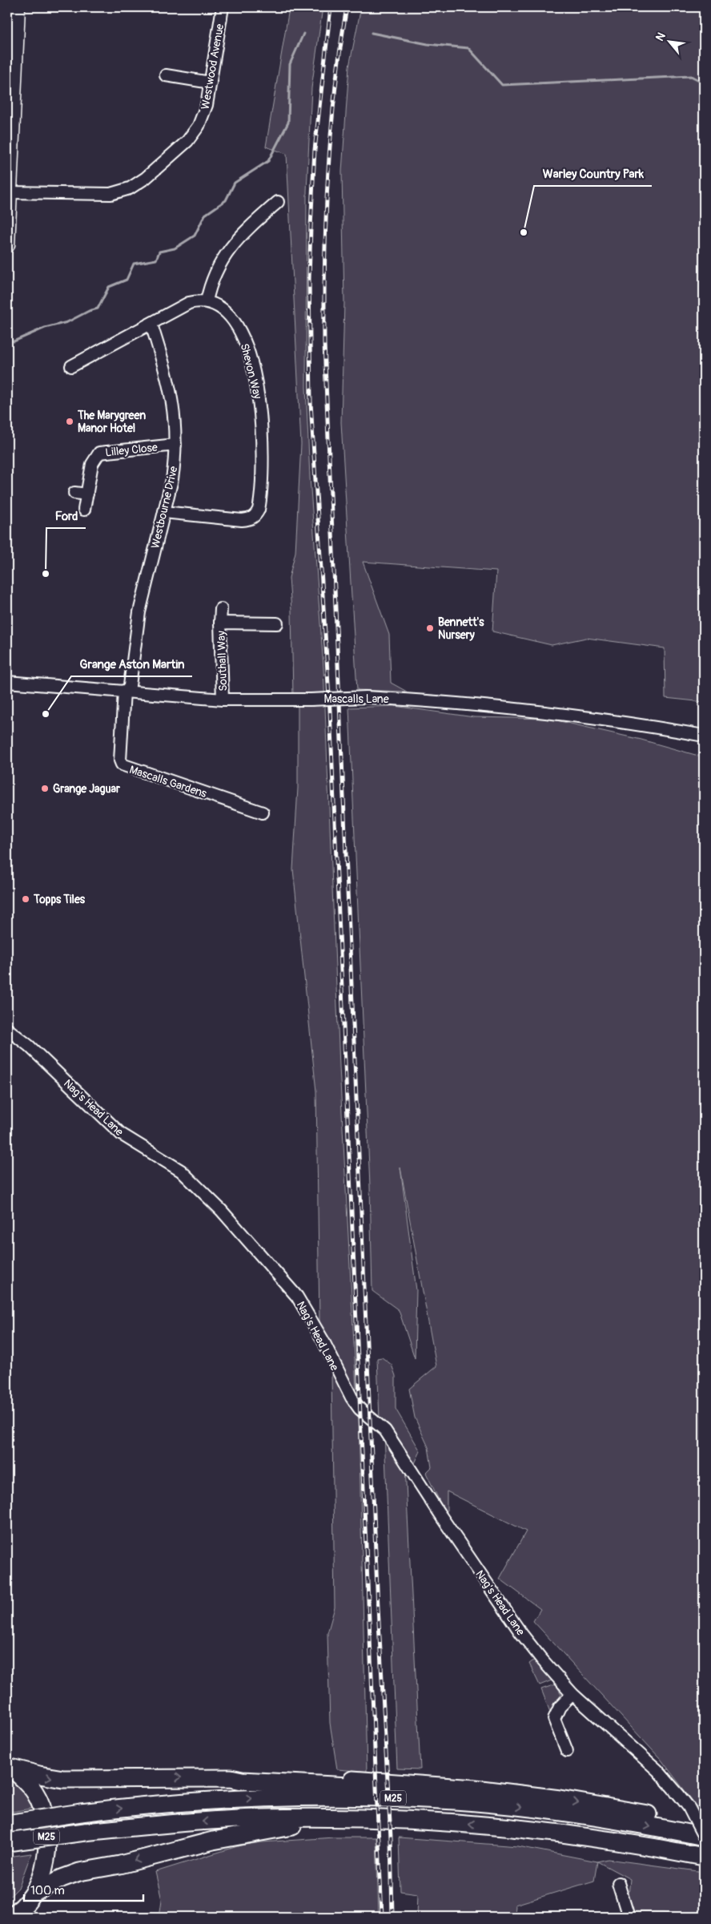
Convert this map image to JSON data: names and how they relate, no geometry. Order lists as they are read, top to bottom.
{
  "streets": {
    "highway": ["M25"],
    "street": [
      "Westwood Avenue",
      "Shevon Way",
      "Lilley Close",
      "Westbourne Drive",
      "Southall Way",
      "Mascalls Lane",
      "Mascalls Gardens",
      "Nag's Head Lane"
    ]
  },
  "crossings": [
    ["Shevon Way", "Westbourne Drive"],
    ["Lilley Close", "Westbourne Drive"],
    ["Westbourne Drive", "Mascalls Lane"],
    ["Westbourne Drive", "Mascalls Gardens"],
    ["Southall Way", "Mascalls Lane"],
    ["Mascalls Lane", "Mascalls Gardens"],
    ["Nag's Head Lane", "M25"]
  ],
  "places": [
    "Warley Country Park",
    "The Marygreen Manor Hotel",
    "Ford",
    "Bennett's Nursery",
    "Grange Aston Martin",
    "Grange Jaguar",
    "Topps Tiles"
  ],
  "scale_bar": "100 m",
  "north": "top left"
}
